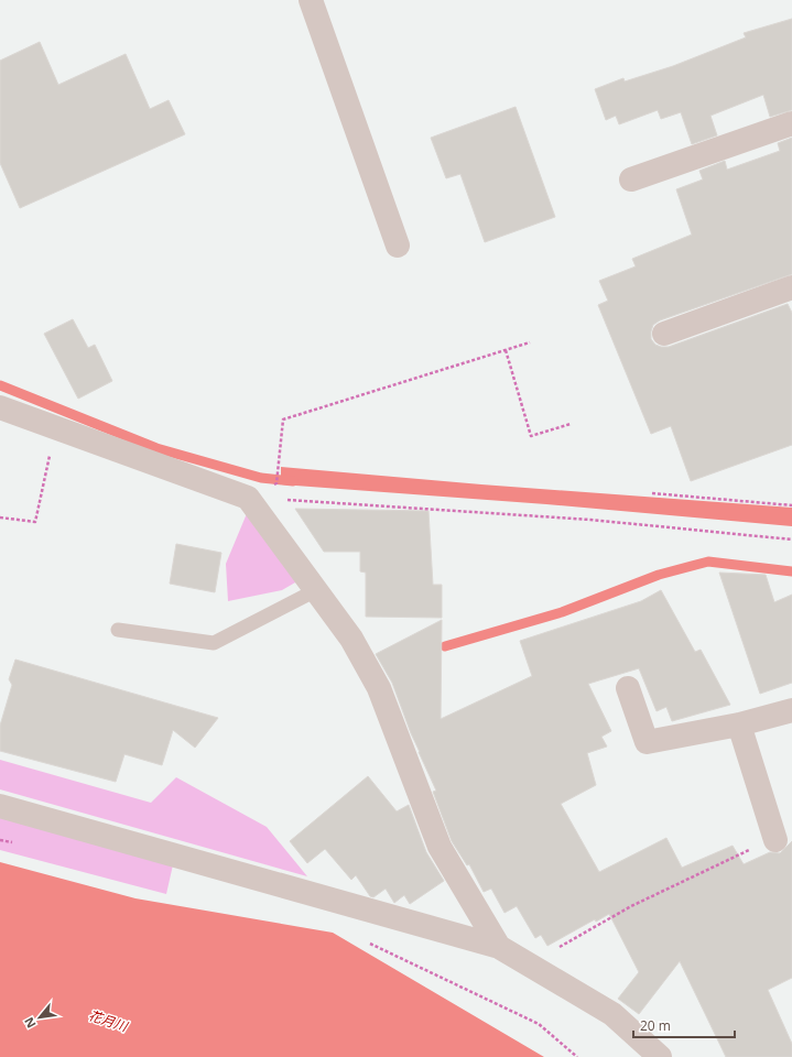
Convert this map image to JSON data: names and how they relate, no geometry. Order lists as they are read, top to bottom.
{
  "water": ["花月川"],
  "scale_bar": "20 m",
  "north": "bottom left"
}
